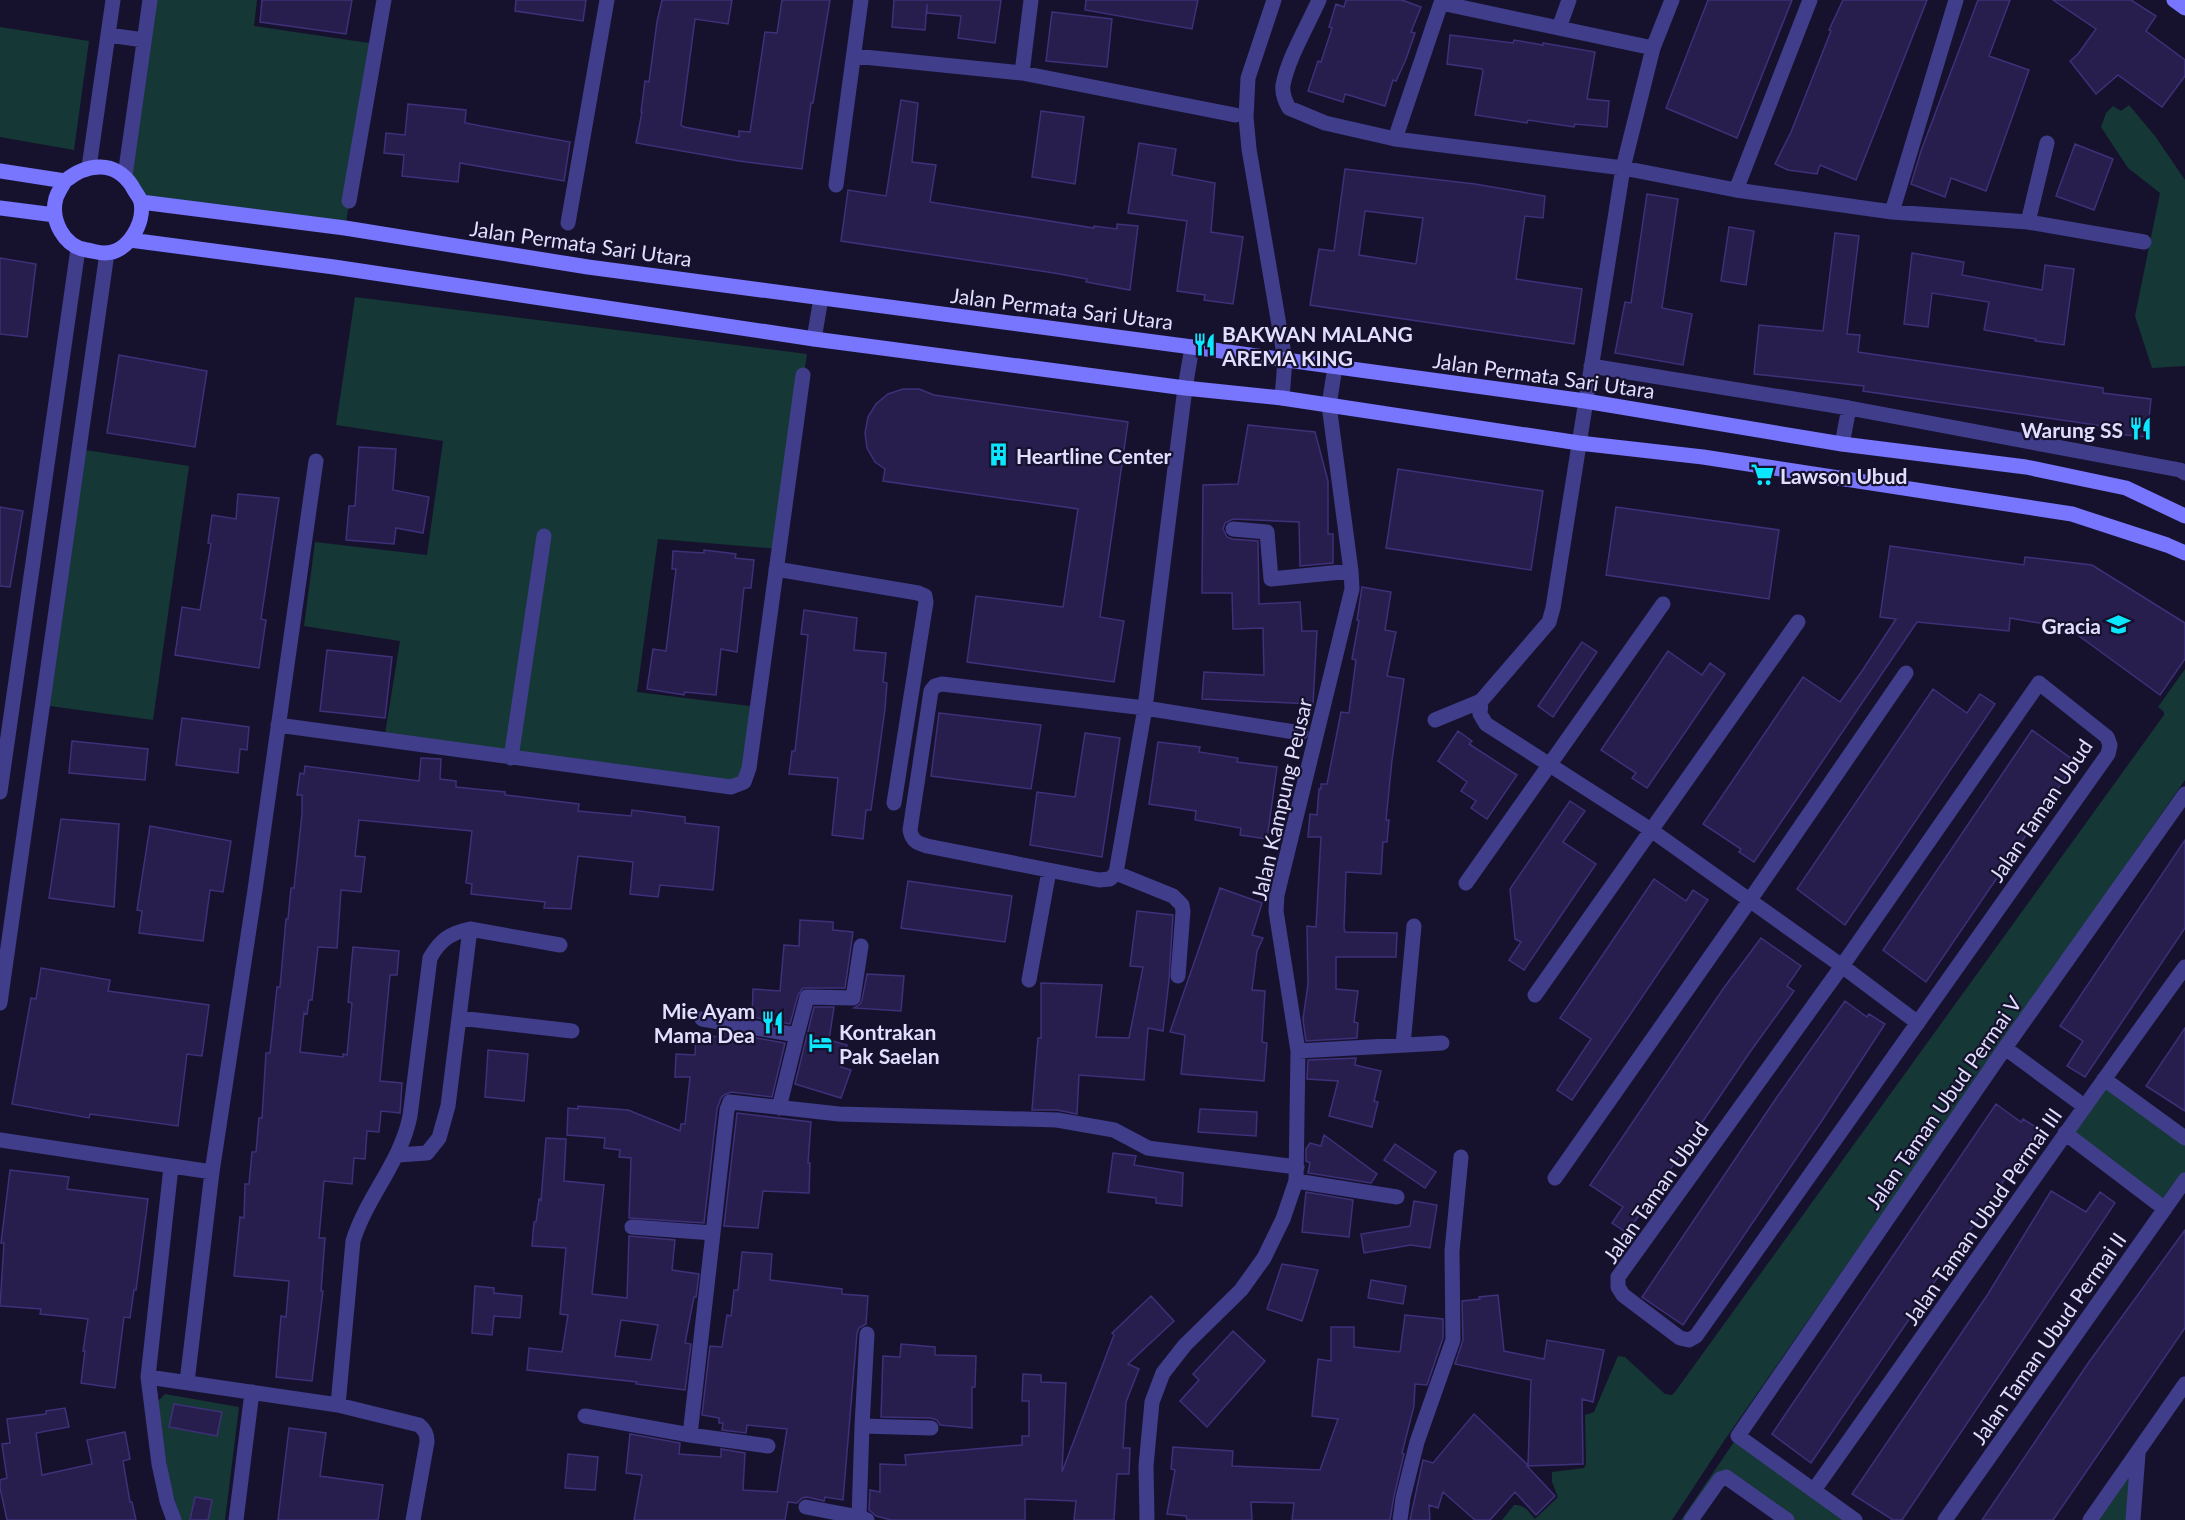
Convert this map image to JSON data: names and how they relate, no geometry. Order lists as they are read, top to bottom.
{
  "streets": {
    "street": [
      "Jalan Permata Sari Utara",
      "Jalan Kampung Peusar",
      "Jalan Taman Ubud",
      "Jalan Taman Ubud Permai V",
      "Jalan Taman Ubud Permai III",
      "Jalan Taman Ubud Permai II"
    ]
  },
  "crossings": [
    ["Jalan Permata Sari Utara", "Jalan Kampung Peusar"],
    ["Jalan Taman Ubud Permai V", "Jalan Taman Ubud Permai III"]
  ],
  "places": {
    "restaurant": ["BAKWAN MALANG AREMA KING", "Warung SS", "Mie Ayam Mama Dea"],
    "building": ["Heartline Center"],
    "supermarket": ["Lawson Ubud"],
    "school or university": ["Gracia"],
    "hotel": ["Kontrakan Pak Saelan"]
  }
}
